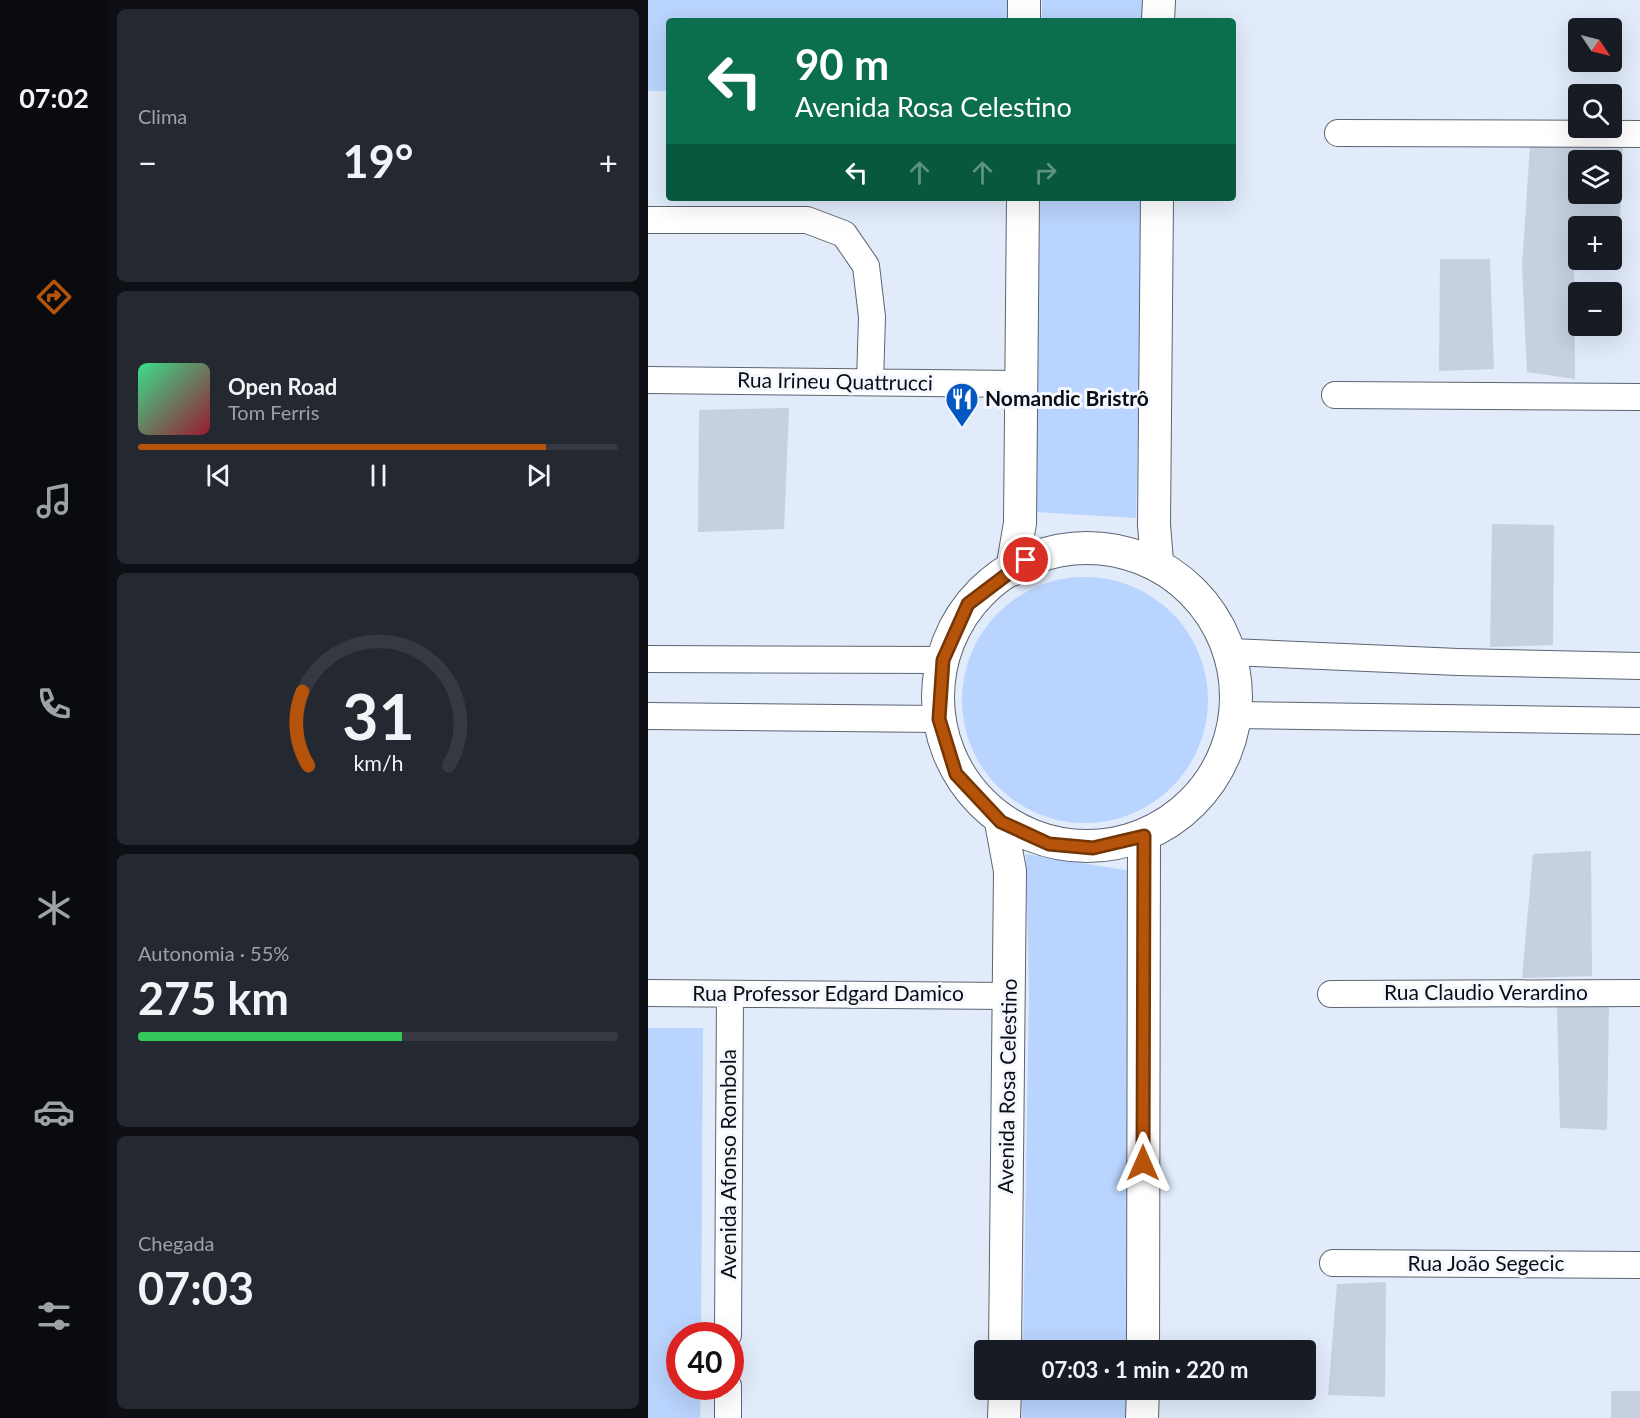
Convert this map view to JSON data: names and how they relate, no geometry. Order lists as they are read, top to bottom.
{
  "streets": {
    "street": [
      "Rua Irineu Quattrucci",
      "Rua Claudio Verardino",
      "Rua Professor Edgard Damico",
      "Avenida Rosa Celestino",
      "Avenida Afonso Rombola",
      "Rua João Segecic"
    ]
  },
  "crossings": [
    ["Rua Professor Edgard Damico", "Avenida Rosa Celestino"],
    ["Rua Professor Edgard Damico", "Avenida Afonso Rombola"]
  ],
  "places": {
    "restaurant": ["Nomandic Bristrô"]
  },
  "north": "bottom right",
  "page": {
    "tabs": "07:02",
    "tile": [
      "Clima",
      ["Autonomia · 55%", "275 km"],
      ["Chegada", "07:03"]
    ],
    "map_buttons": ["+", "−"],
    "turn": ["90 m", "Avenida Rosa Celestino"],
    "heat": ["−", "19°", "+"],
    "song": ["Open Road", "Tom Ferris"],
    "limit": "40",
    "trip": "07:03 · 1 min · 220 m",
    "gauge": ["31", "km/h"]
  }
}
